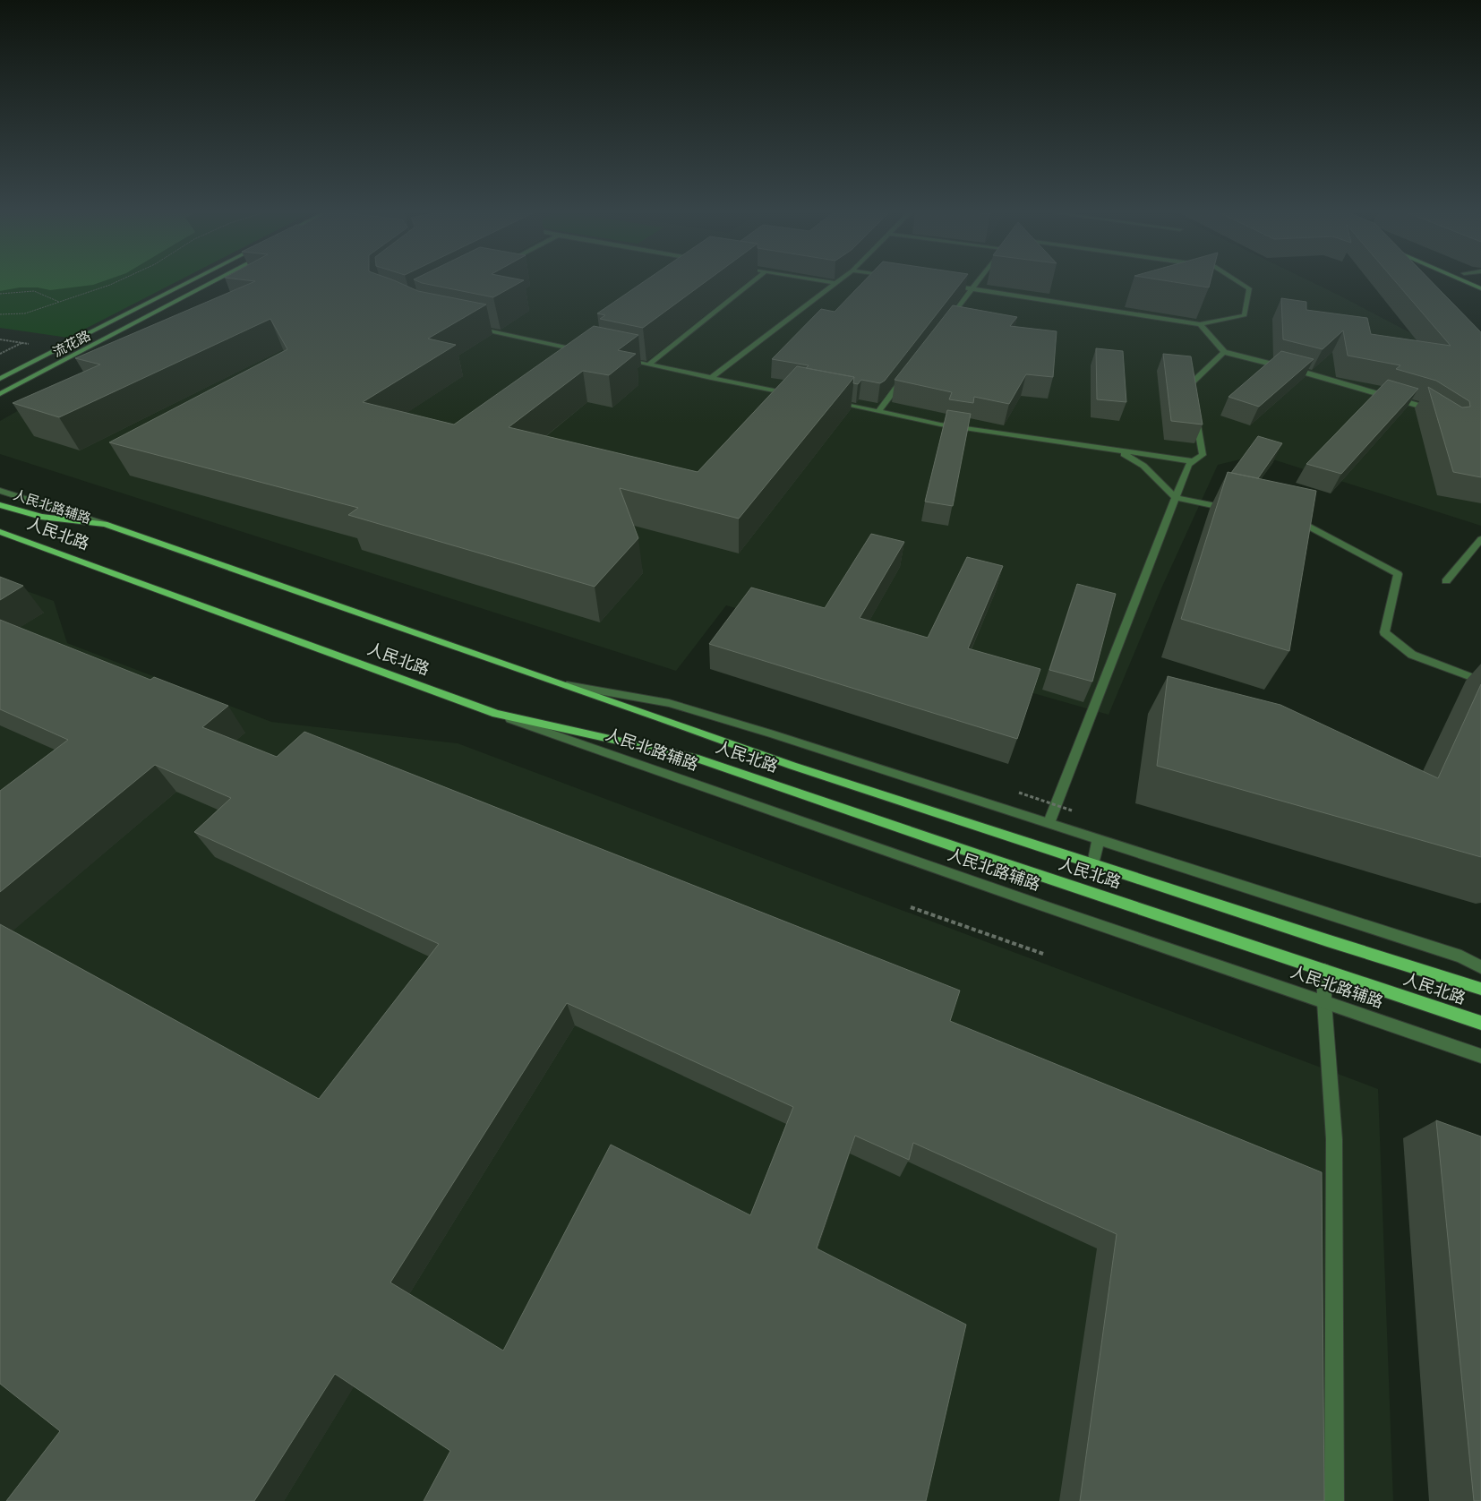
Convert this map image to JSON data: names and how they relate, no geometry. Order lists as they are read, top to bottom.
{
  "streets": {
    "main road": ["人民北路"],
    "street": ["流花路", "人民北路辅路"]
  },
  "crossings": [
    ["人民北路辅路", "人民北路"]
  ]
}
